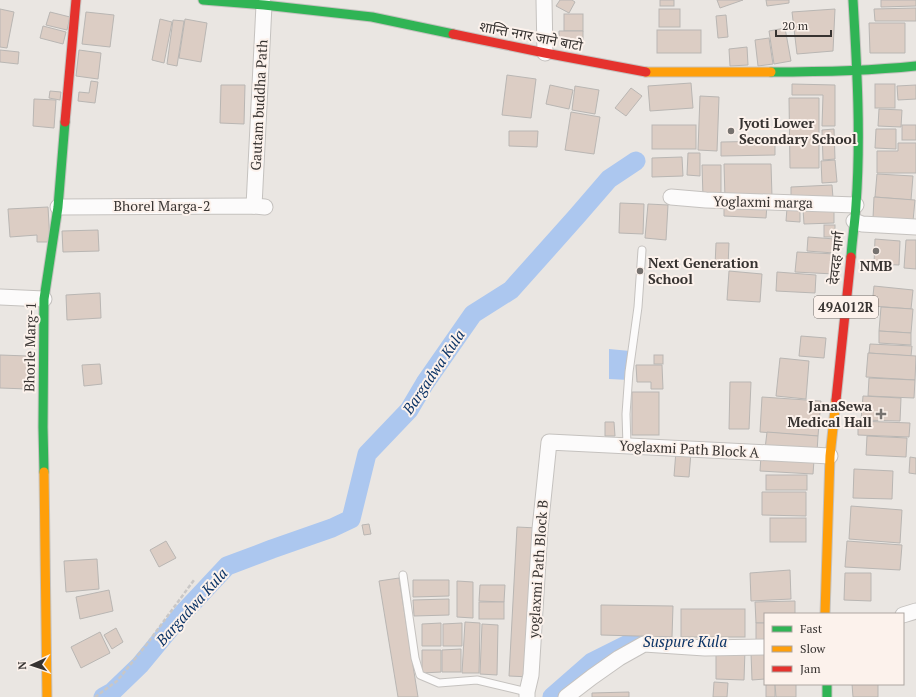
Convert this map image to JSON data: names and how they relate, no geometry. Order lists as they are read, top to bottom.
{
  "streets": {
    "street": [
      "शान्ति नगर जाने बाटो",
      "Gautam buddha Path",
      "Yoglaxmi marga",
      "Bhorel Marga-2",
      "देवदह मार्ग",
      "49A012R",
      "Bhorle Marg-1",
      "Yoglaxmi Path Block A",
      "yoglaxmi Path Block B"
    ]
  },
  "crossings": [
    ["शान्ति नगर जाने बाटो", "Gautam buddha Path"],
    ["शान्ति नगर जाने बाटो", "देवदह मार्ग"],
    ["Gautam buddha Path", "Bhorel Marga-2"],
    ["Yoglaxmi marga", "देवदह मार्ग"],
    ["Bhorel Marga-2", "Bhorle Marg-1"],
    ["देवदह मार्ग", "Yoglaxmi Path Block A"],
    ["Yoglaxmi Path Block A", "yoglaxmi Path Block B"]
  ],
  "water": ["Bargadwa Kula", "Suspure Kula"],
  "places": {
    "other": ["Jyoti Lower Secondary School", "NMB", "Next Generation School"],
    "health": ["JanaSewa Medical Hall"]
  },
  "legend": ["Fast", "Slow", "Jam"],
  "scale_bar": "20 m",
  "north": "left"
}
